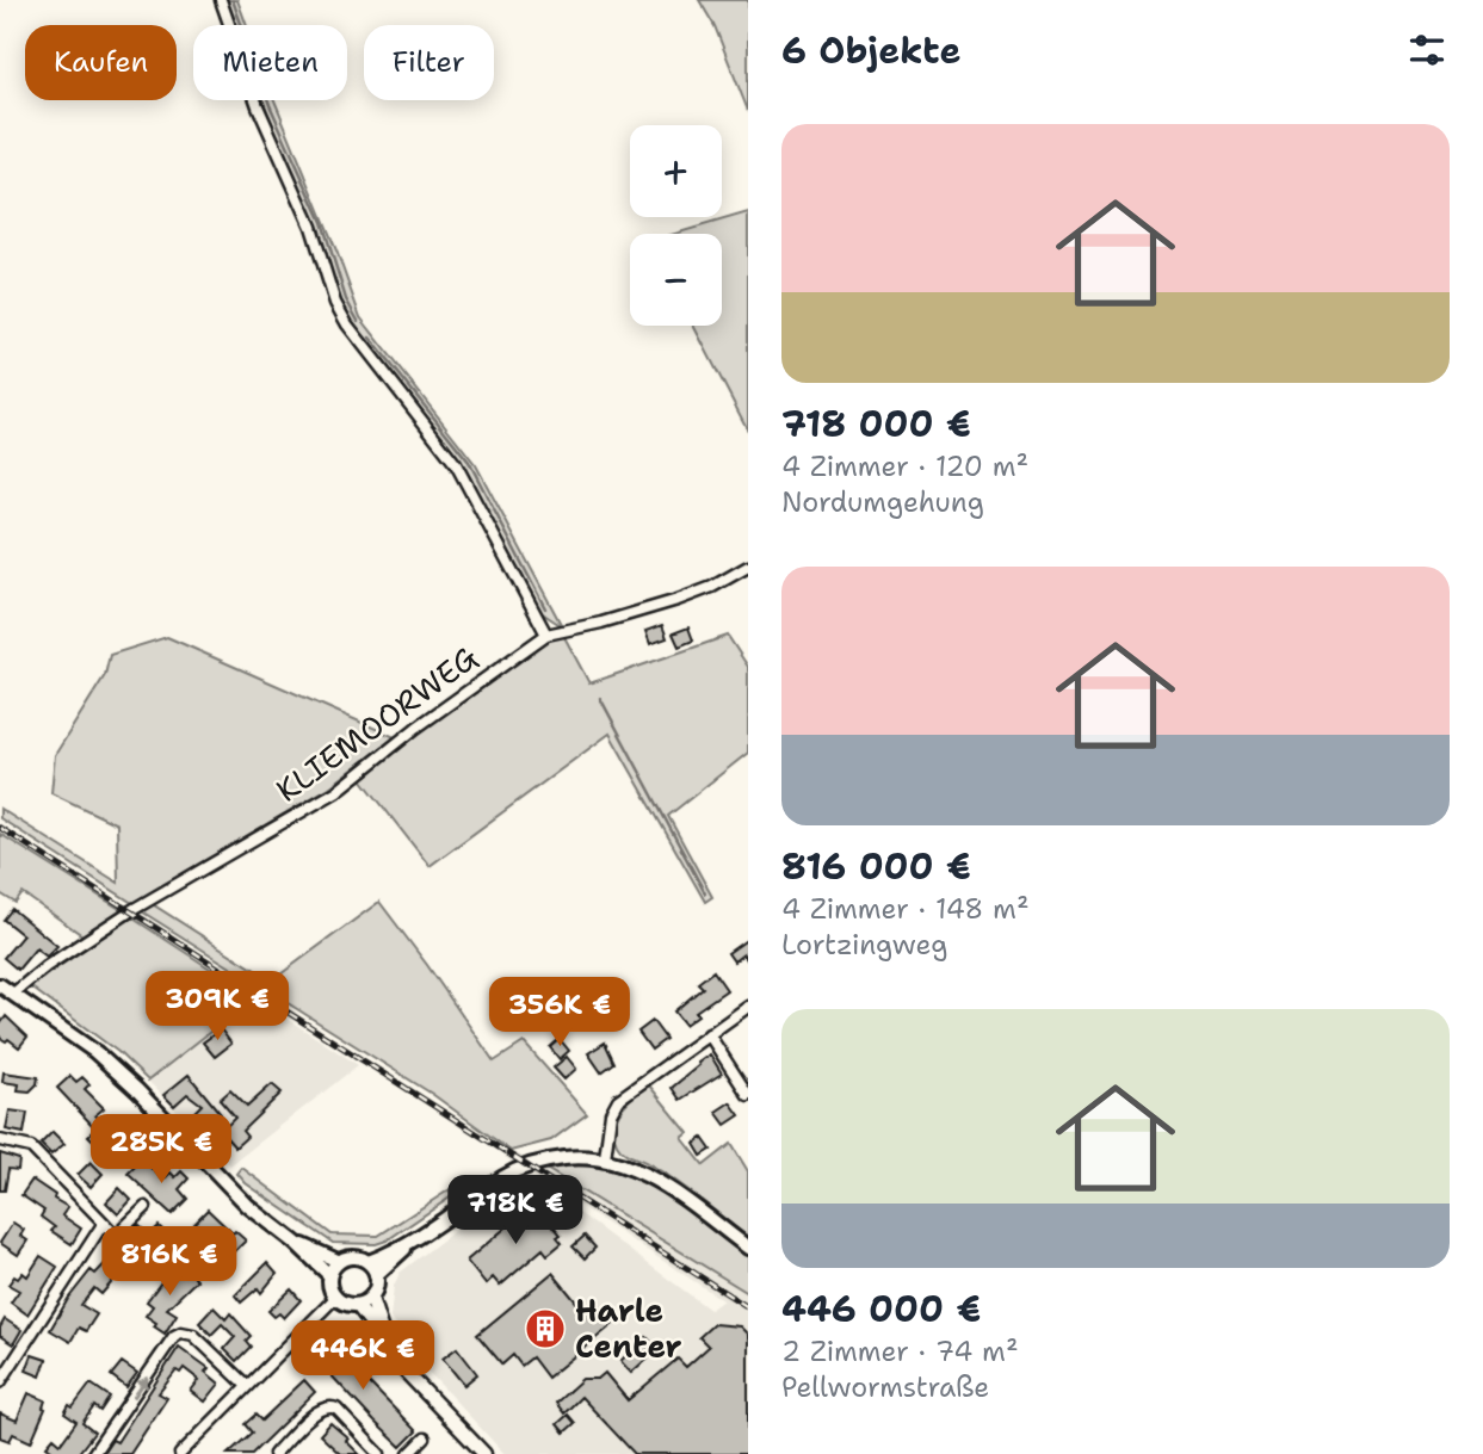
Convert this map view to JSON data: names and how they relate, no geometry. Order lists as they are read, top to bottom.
{
  "streets": {
    "street": ["KLIEMOORWEG"]
  },
  "places": {
    "building": ["Harle Center"]
  },
  "page": {
    "heading": "6 Objekte",
    "chip": ["Kaufen", "Mieten", "Filter"],
    "list": [
      {
        "name": "718 000 €",
        "note": "4 Zimmer · 120 m² · Nordumgehung"
      },
      {
        "name": "816 000 €",
        "note": "4 Zimmer · 148 m² · Lortzingweg"
      },
      {
        "name": "446 000 €",
        "note": "2 Zimmer · 74 m² · Pellwormstraße"
      }
    ],
    "map_buttons": ["+", "−"],
    "price": [
      "309K €",
      "356K €",
      "285K €",
      "718K €",
      "816K €",
      "446K €"
    ]
  }
}
